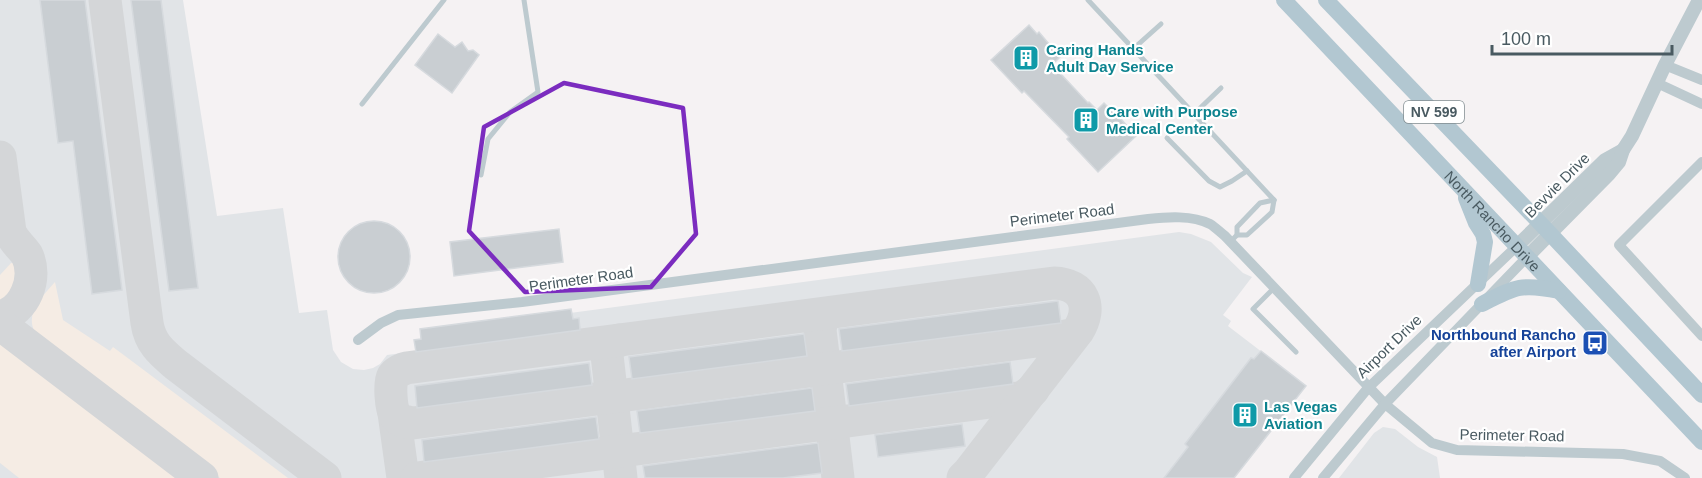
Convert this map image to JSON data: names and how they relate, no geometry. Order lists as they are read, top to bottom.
{
  "streets": {
    "main road": ["NV 599", "North Rancho Drive"],
    "street": ["Bevvie Drive", "Perimeter Road", "Airport Drive"]
  },
  "crossings": [
    ["NV 599", "Bevvie Drive"],
    ["Bevvie Drive", "North Rancho Drive"],
    ["Bevvie Drive", "Airport Drive"],
    ["Perimeter Road", "Airport Drive"],
    ["North Rancho Drive", "Airport Drive"]
  ],
  "places": {
    "building": ["Caring Hands Adult Day Service", "Care with Purpose Medical Center", "Las Vegas Aviation"],
    "bus stop": ["Northbound Rancho after Airport"]
  },
  "scale_bar": "100 m"
}
